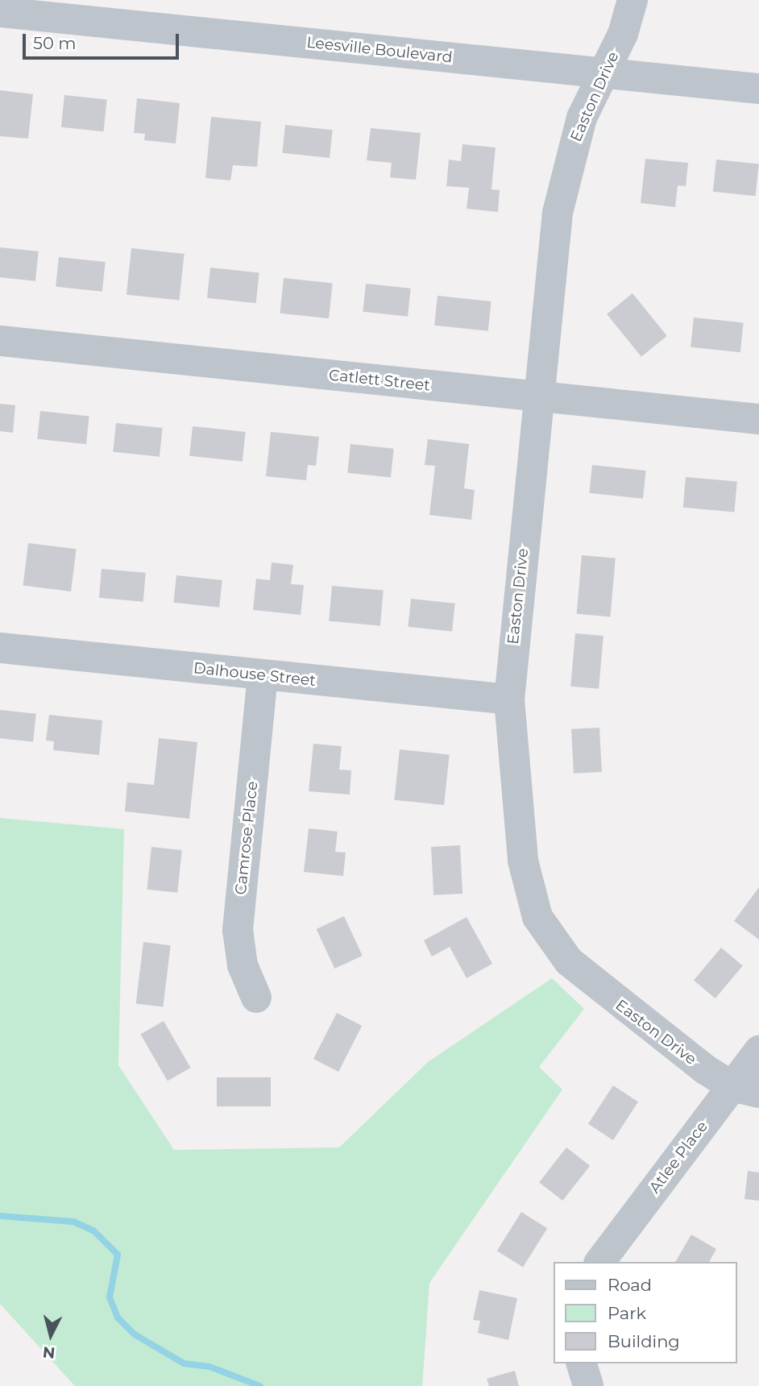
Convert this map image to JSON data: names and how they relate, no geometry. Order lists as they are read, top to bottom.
{
  "streets": {
    "street": [
      "Leesville Boulevard",
      "Easton Drive",
      "Catlett Street",
      "Dalhouse Street",
      "Camrose Place",
      "Atlee Place"
    ]
  },
  "crossings": [
    ["Leesville Boulevard", "Easton Drive"],
    ["Easton Drive", "Catlett Street"],
    ["Easton Drive", "Dalhouse Street"],
    ["Easton Drive", "Atlee Place"],
    ["Dalhouse Street", "Camrose Place"]
  ],
  "legend": ["Road", "Park", "Building"],
  "scale_bar": "50 m",
  "north": "bottom"
}
